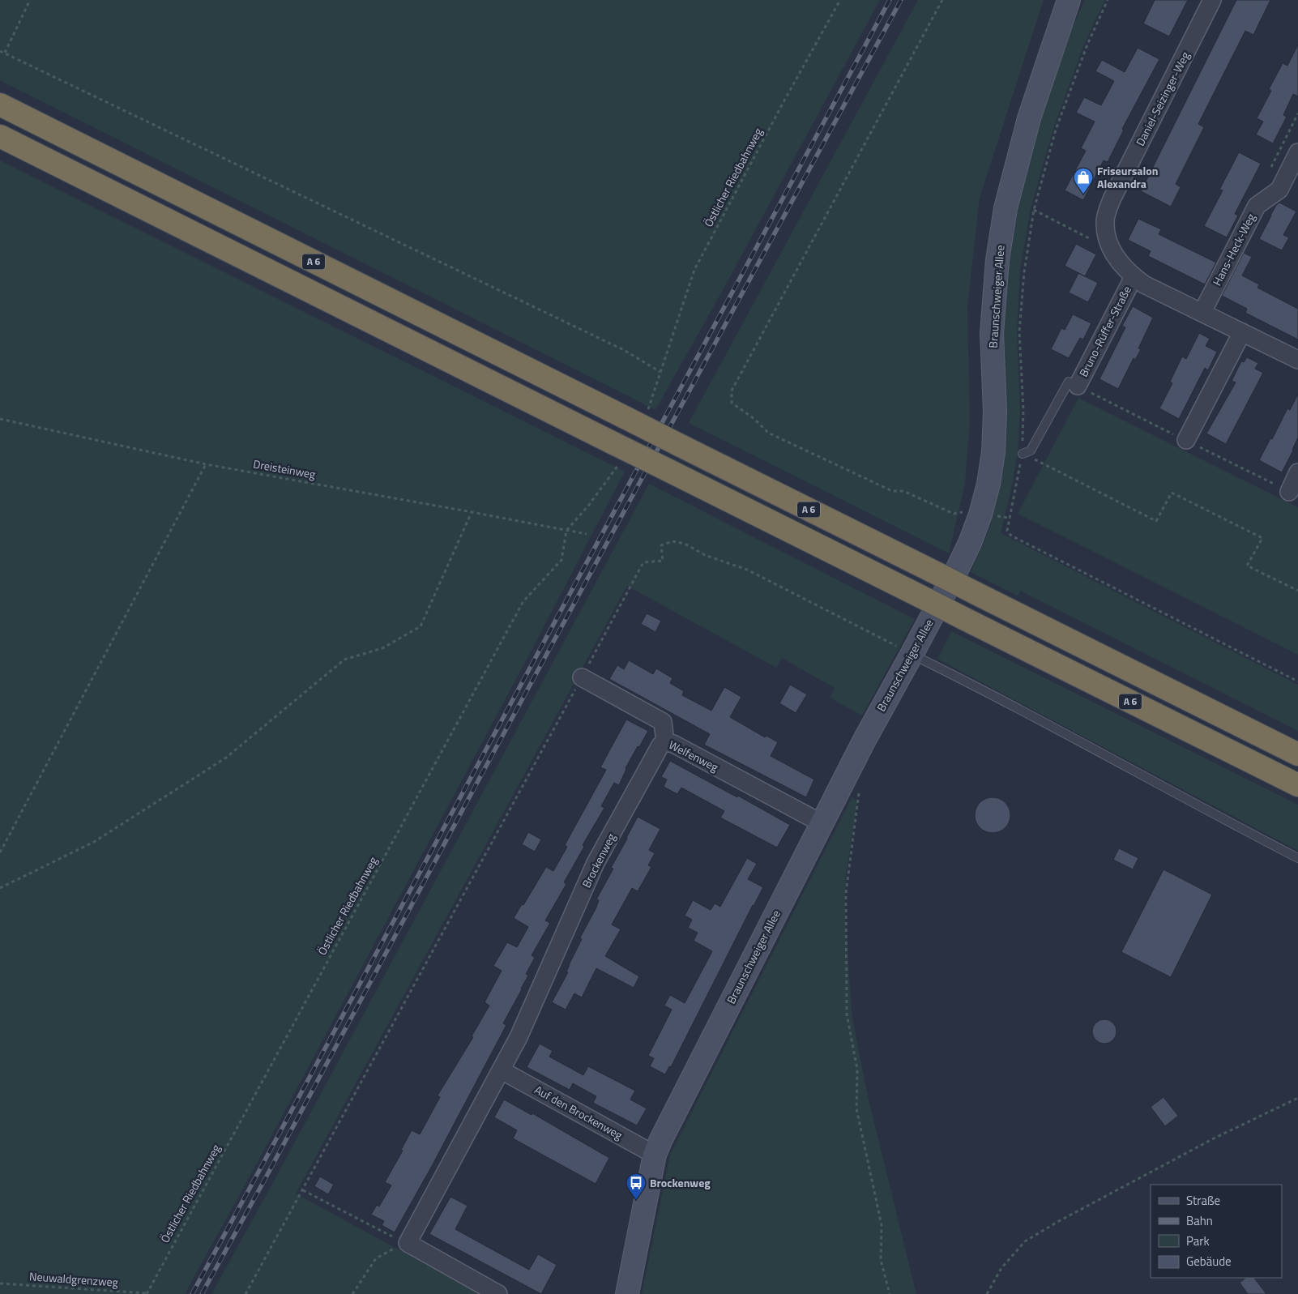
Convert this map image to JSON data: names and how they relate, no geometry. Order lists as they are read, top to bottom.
{
  "streets": {
    "highway": ["A 6"],
    "street": [
      "Daniel-Seizinger-Weg",
      "Hans-Heck-Weg",
      "Braunschweiger Allee",
      "Bruno-Rüffer-Straße",
      "Welfenweg",
      "Brockenweg",
      "Auf den Brockenweg"
    ],
    "path": ["Östlicher Riedbahnweg", "Dreisteinweg", "Neuwaldgrenzweg"]
  },
  "crossings": [
    ["Daniel-Seizinger-Weg", "Bruno-Rüffer-Straße"],
    ["Östlicher Riedbahnweg", "Dreisteinweg"],
    ["Östlicher Riedbahnweg", "Neuwaldgrenzweg"],
    ["Hans-Heck-Weg", "Bruno-Rüffer-Straße"],
    ["Braunschweiger Allee", "Welfenweg"],
    ["Braunschweiger Allee", "Auf den Brockenweg"],
    ["Welfenweg", "Brockenweg"],
    ["Brockenweg", "Auf den Brockenweg"]
  ],
  "places": {
    "shop": ["Friseursalon Alexandra"],
    "bus stop": ["Brockenweg"]
  },
  "legend": [
    "Straße",
    "Bahn",
    "Park",
    "Gebäude"
  ]
}
